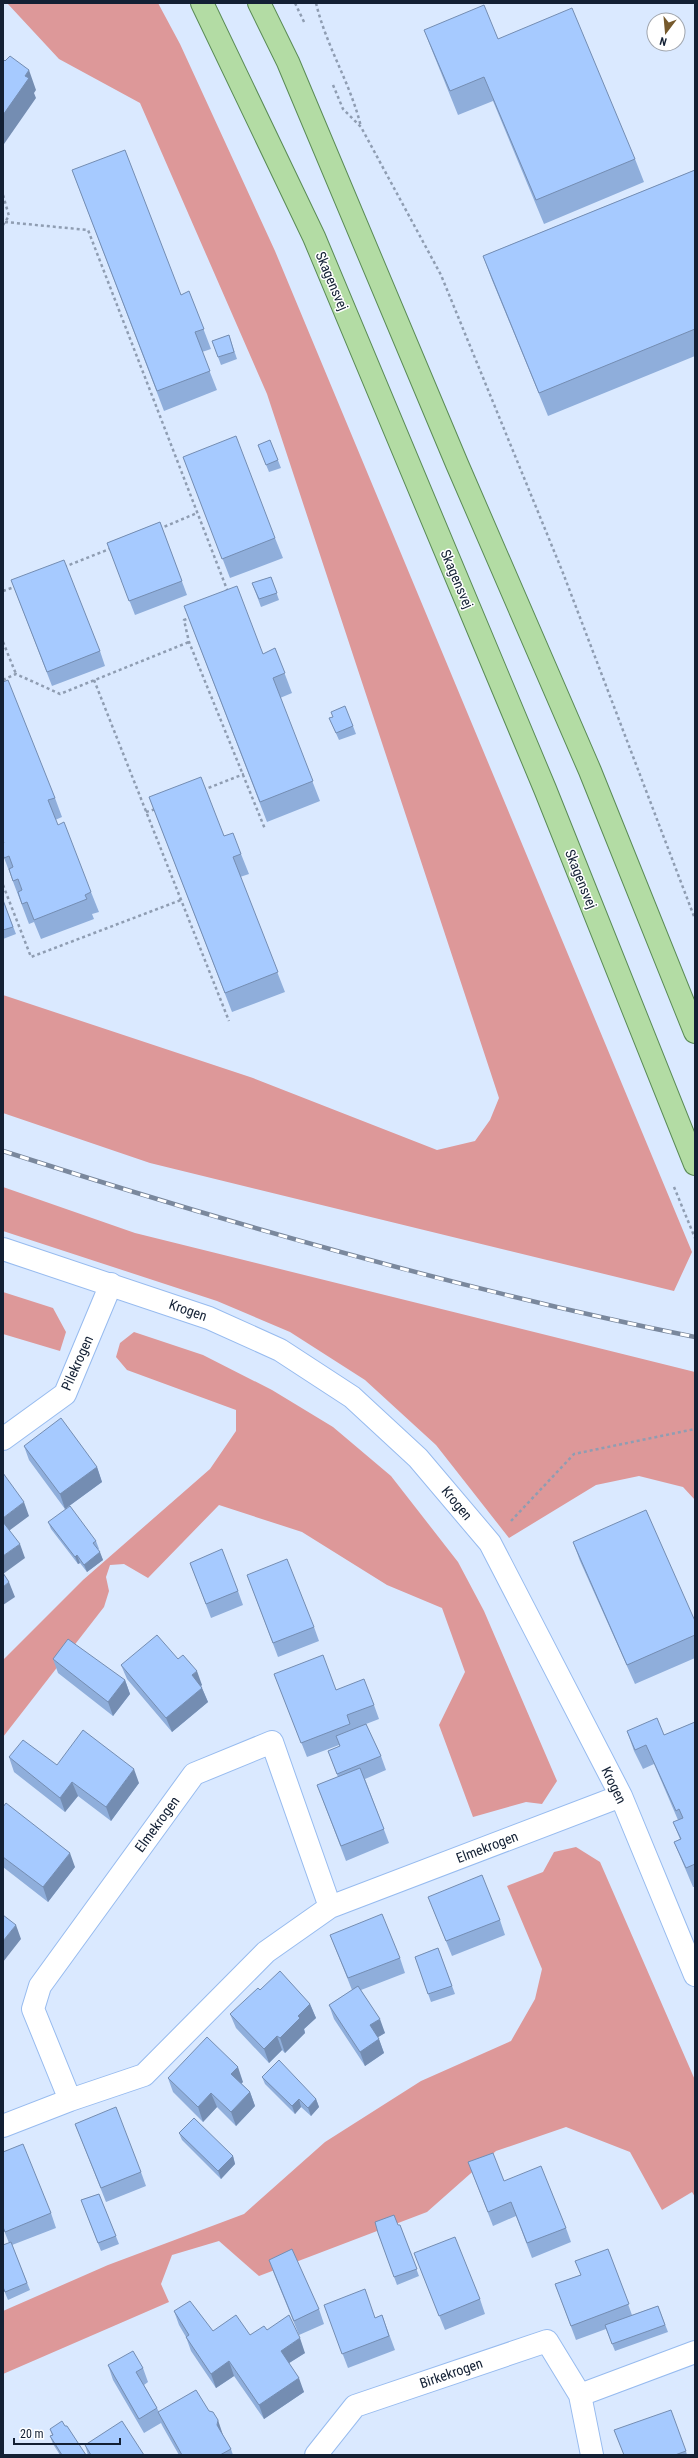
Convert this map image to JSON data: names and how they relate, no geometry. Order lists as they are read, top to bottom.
{
  "streets": {
    "main road": ["Skagensvej"],
    "street": [
      "Krogen",
      "Pilekrogen",
      "Elmekrogen",
      "Birkekrogen"
    ]
  },
  "crossings": [
    ["Krogen", "Pilekrogen"],
    ["Krogen", "Elmekrogen"]
  ],
  "scale_bar": "20 m",
  "north": "bottom"
}
